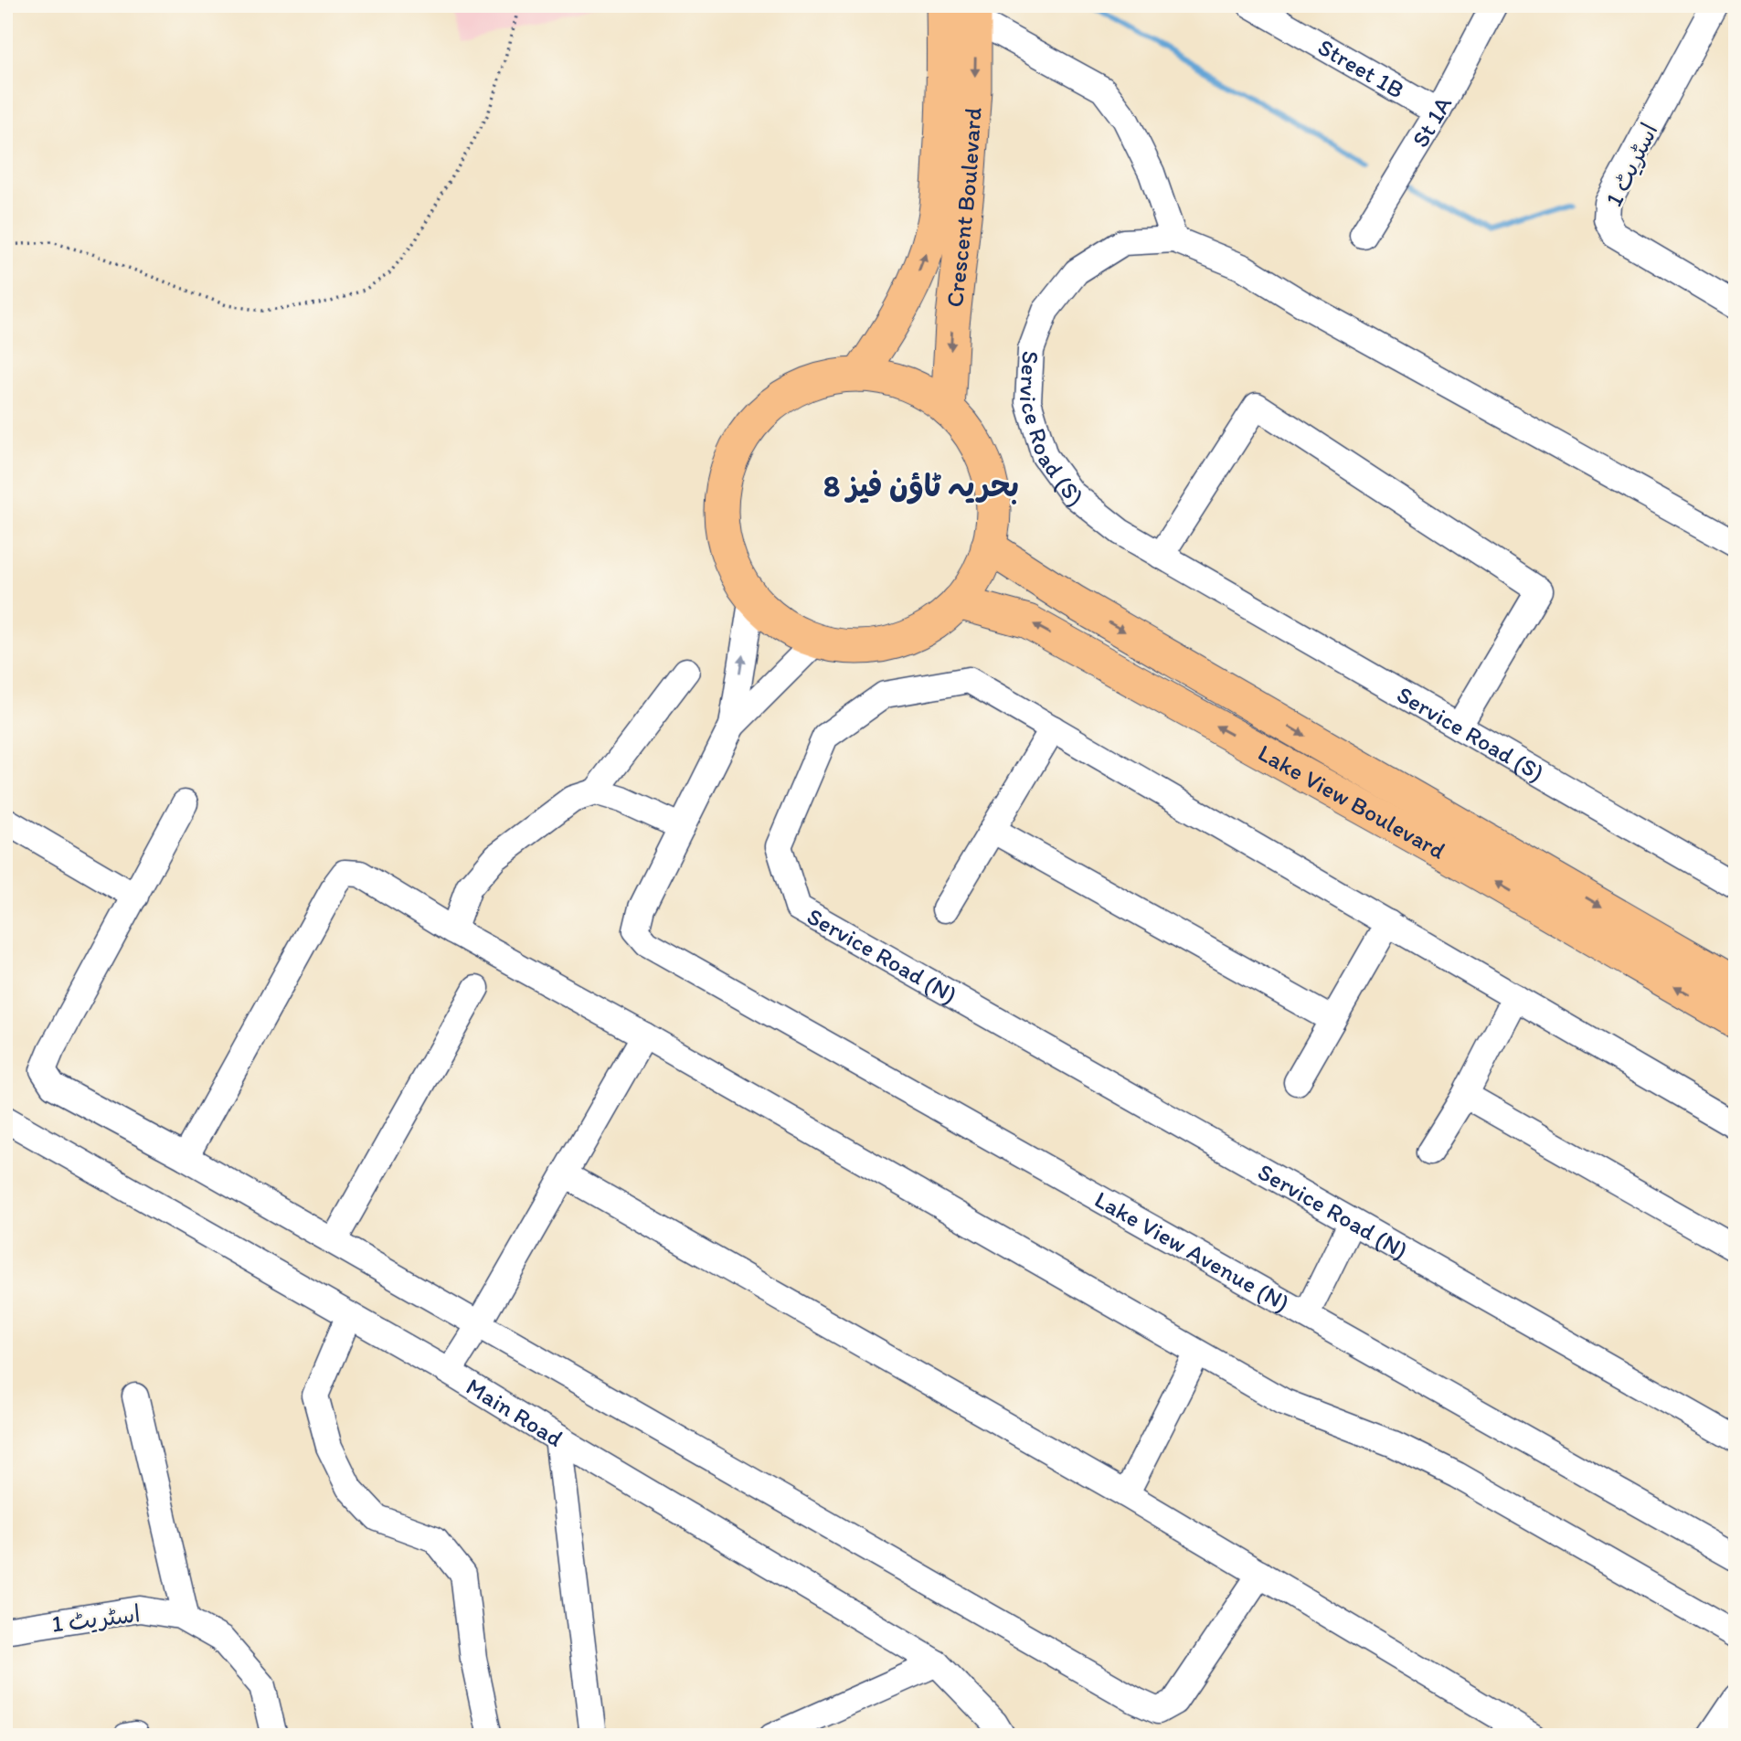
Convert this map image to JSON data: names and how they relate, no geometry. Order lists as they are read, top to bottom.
{
  "streets": {
    "main road": ["Crescent Boulevard", "Lake View Boulevard"],
    "street": [
      "Street 1B",
      "St 1A",
      "اسٹریٹ 1",
      "Service Road (S)",
      "Service Road (N)",
      "Lake View Avenue (N)",
      "Main Road"
    ]
  },
  "crossings": [
    ["Street 1B", "St 1A"]
  ],
  "districts": ["بحریہ ٹاؤن فیز 8"]
}
